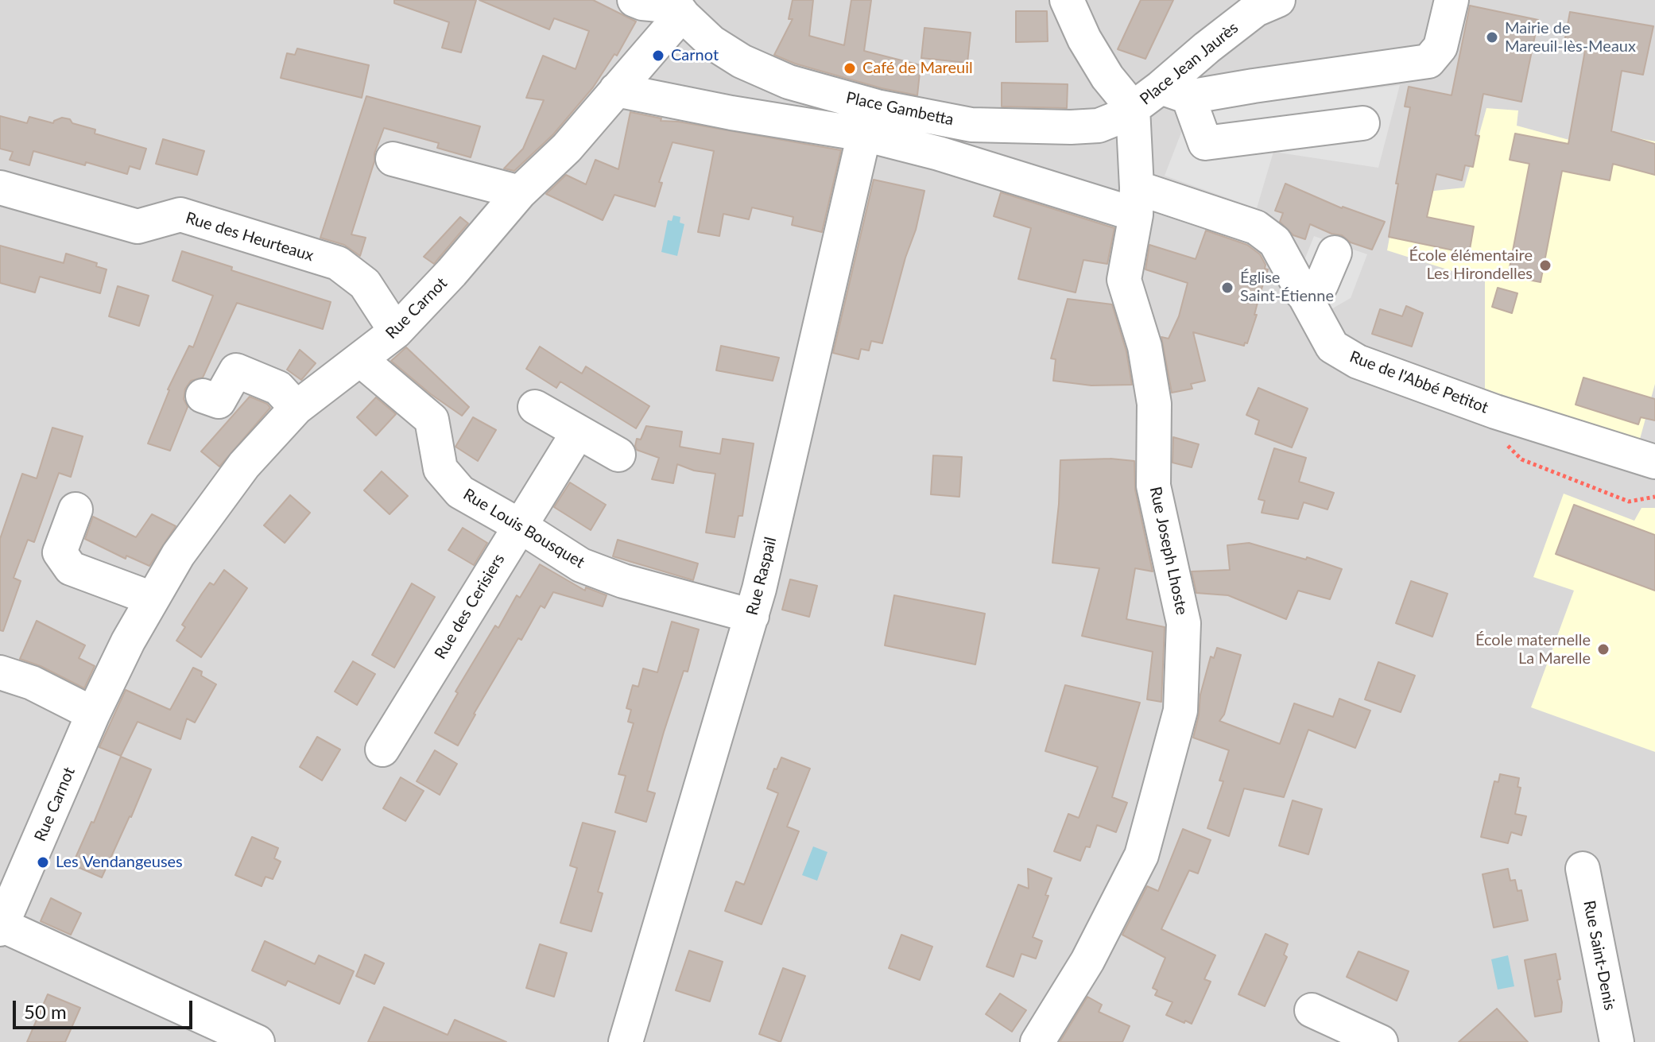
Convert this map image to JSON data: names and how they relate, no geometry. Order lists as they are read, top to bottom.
{
  "streets": {
    "street": [
      "Place Jean Jaurès",
      "Place Gambetta",
      "Rue des Heurteaux",
      "Rue Carnot",
      "Rue de l'Abbé Petitot",
      "Rue Louis Bousquet",
      "Rue Joseph Lhoste",
      "Rue Raspail",
      "Rue des Cerisiers",
      "Rue Saint-Denis"
    ]
  },
  "crossings": [
    ["Place Jean Jaurès", "Place Gambetta"],
    ["Place Jean Jaurès", "Rue Joseph Lhoste"],
    ["Place Gambetta", "Rue Carnot"],
    ["Place Gambetta", "Rue de l'Abbé Petitot"],
    ["Place Gambetta", "Rue Joseph Lhoste"],
    ["Place Gambetta", "Rue Raspail"],
    ["Rue des Heurteaux", "Rue Carnot"],
    ["Rue Carnot", "Rue Louis Bousquet"],
    ["Rue de l'Abbé Petitot", "Rue Joseph Lhoste"],
    ["Rue de l'Abbé Petitot", "Rue Raspail"],
    ["Rue Louis Bousquet", "Rue Raspail"],
    ["Rue Louis Bousquet", "Rue des Cerisiers"]
  ],
  "places": [
    "Mairie de Mareuil-lès-Meaux",
    "Carnot",
    "Café de Mareuil",
    "École élémentaire Les Hirondelles",
    "Église Saint-Étienne",
    "École maternelle La Marelle",
    "Les Vendangeuses"
  ],
  "scale_bar": "50 m"
}
